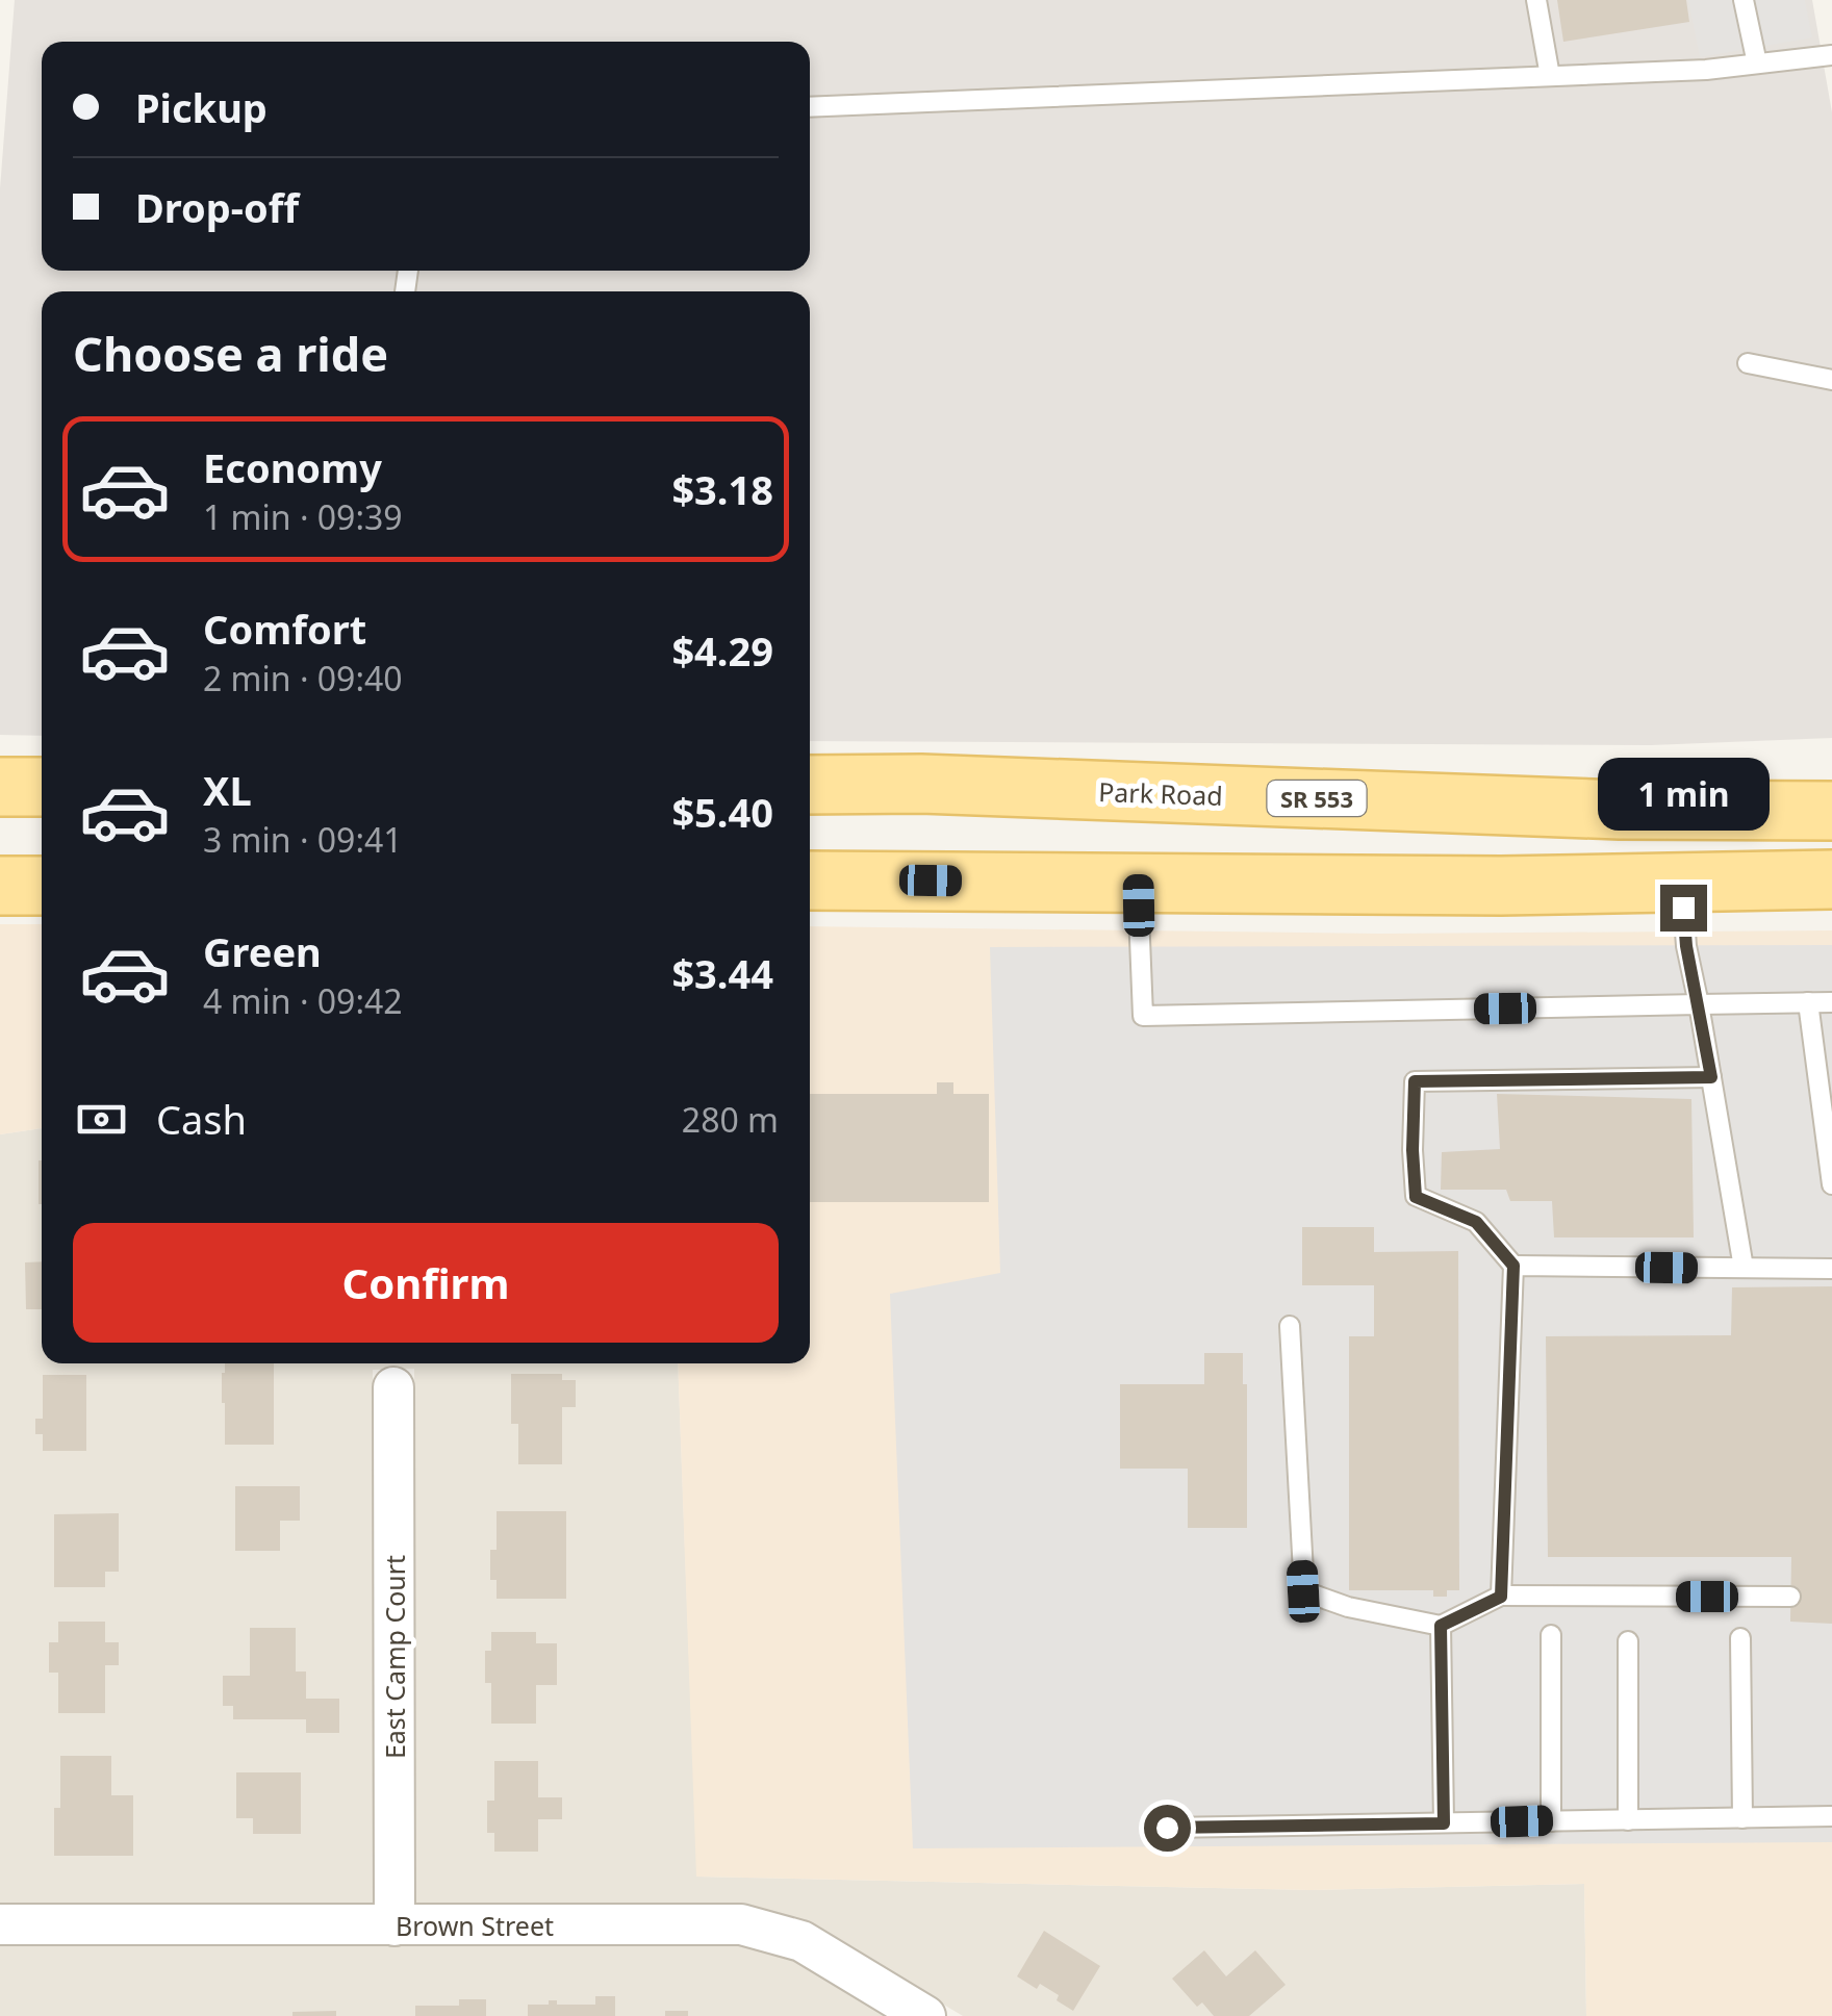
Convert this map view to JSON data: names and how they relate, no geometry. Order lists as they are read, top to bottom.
{
  "streets": {
    "main road": ["Park Road", "SR 553"],
    "street": ["East Camp Court", "Brown Street"]
  },
  "crossings": [
    ["East Camp Court", "Brown Street"]
  ],
  "page": {
    "banner": ["Pickup", "Drop-off"],
    "heading": "Choose a ride",
    "list": [
      {
        "name": "Economy",
        "note": "1 min · 09:39",
        "value": "$3.18"
      },
      {
        "name": "Comfort",
        "note": "2 min · 09:40",
        "value": "$4.29"
      },
      {
        "name": "XL",
        "note": "3 min · 09:41",
        "value": "$5.40"
      },
      {
        "name": "Green",
        "note": "4 min · 09:42",
        "value": "$3.44"
      }
    ],
    "bubble": "1 min",
    "pay": ["Cash", "280 m"],
    "buttons": "Confirm"
  }
}
